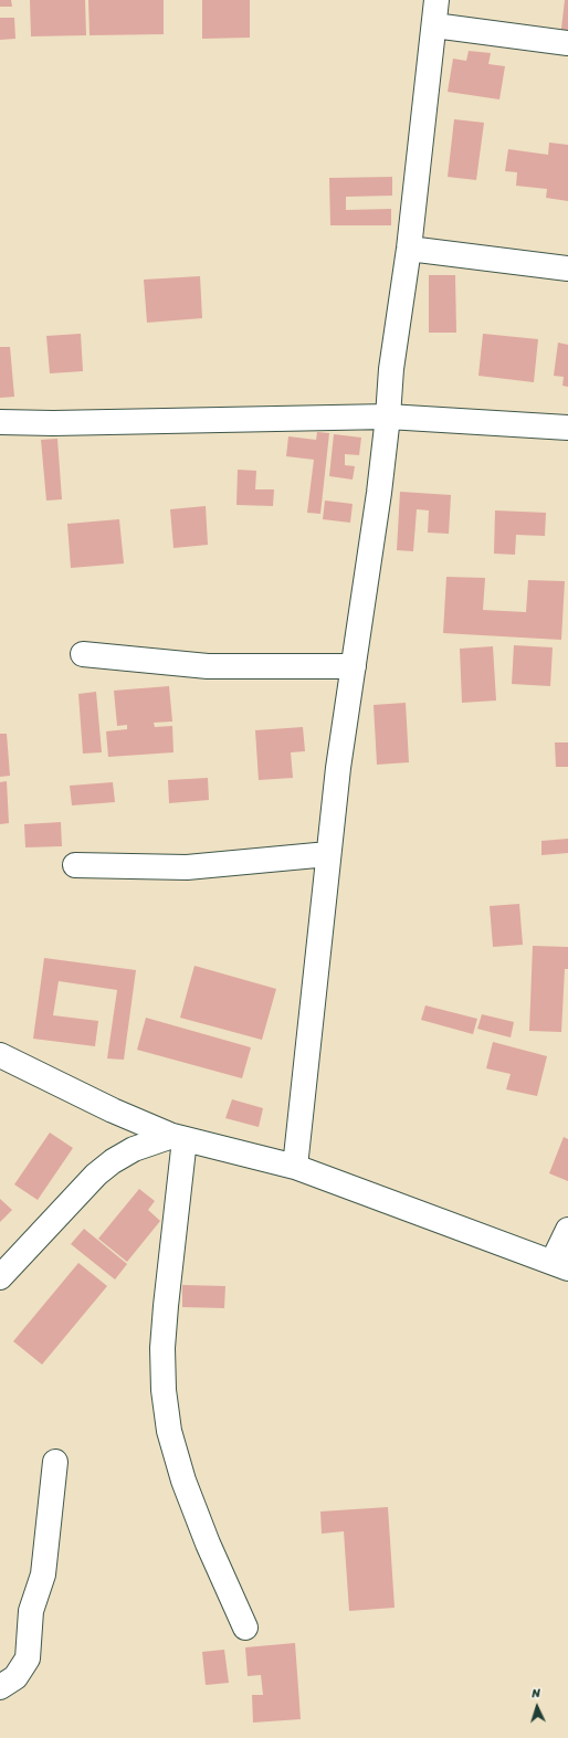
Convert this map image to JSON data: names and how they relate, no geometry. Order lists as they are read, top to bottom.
{
  "north": "top"
}
